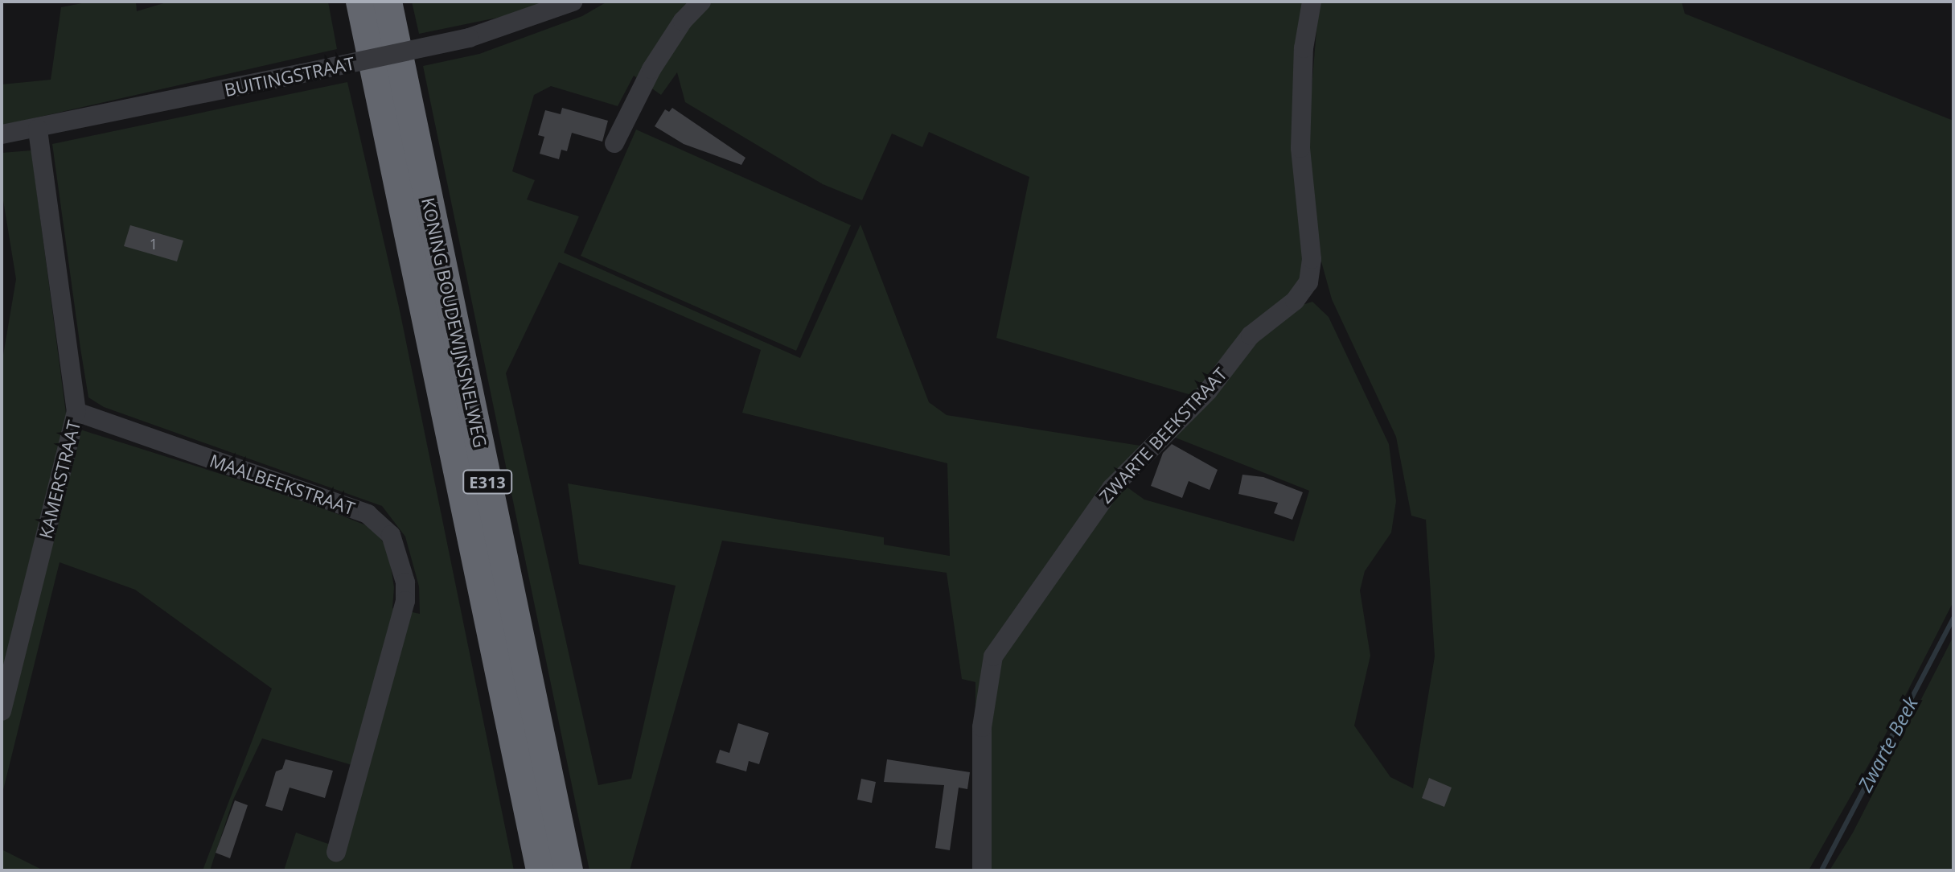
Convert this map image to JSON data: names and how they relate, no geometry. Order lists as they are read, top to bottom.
{
  "streets": {
    "highway": ["KONING BOUDEWIJNSNELWEG", "E313"],
    "street": [
      "BUITINGSTRAAT",
      "ZWARTE BEEKSTRAAT",
      "KAMERSTRAAT",
      "MAALBEEKSTRAAT"
    ]
  },
  "crossings": [
    ["BUITINGSTRAAT", "KAMERSTRAAT"],
    ["KAMERSTRAAT", "MAALBEEKSTRAAT"]
  ],
  "water": ["Zwarte Beek"],
  "house_numbers": ["1"]
}
